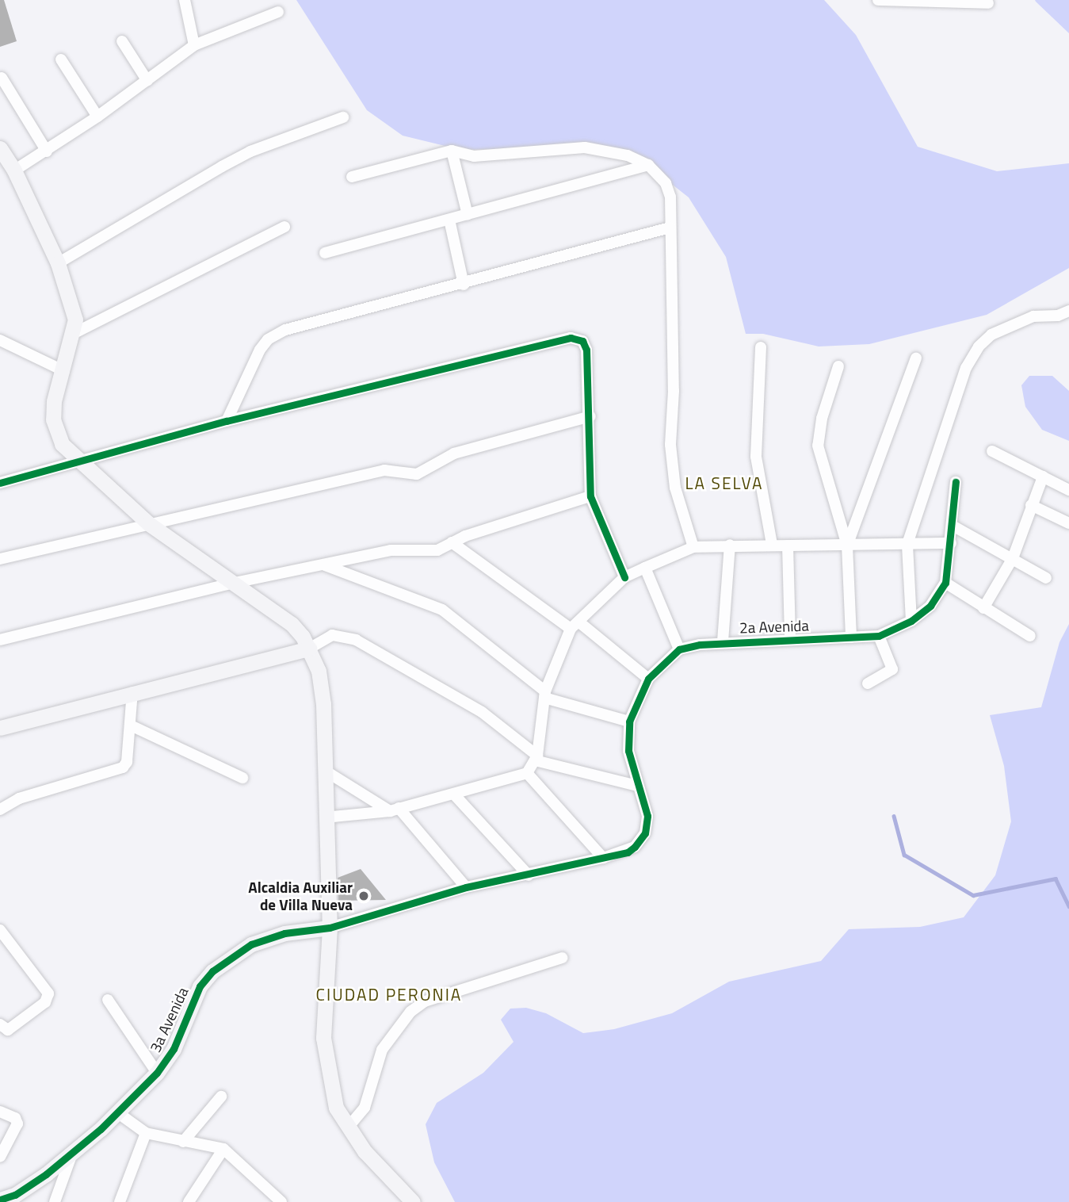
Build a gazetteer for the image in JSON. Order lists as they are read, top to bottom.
{
  "streets": {
    "main road": ["3a Avenida"],
    "street": ["2a Avenida"]
  },
  "districts": ["LA SELVA", "CIUDAD PERONIA"],
  "places": ["Alcaldia Auxiliar de Villa Nueva"]
}
